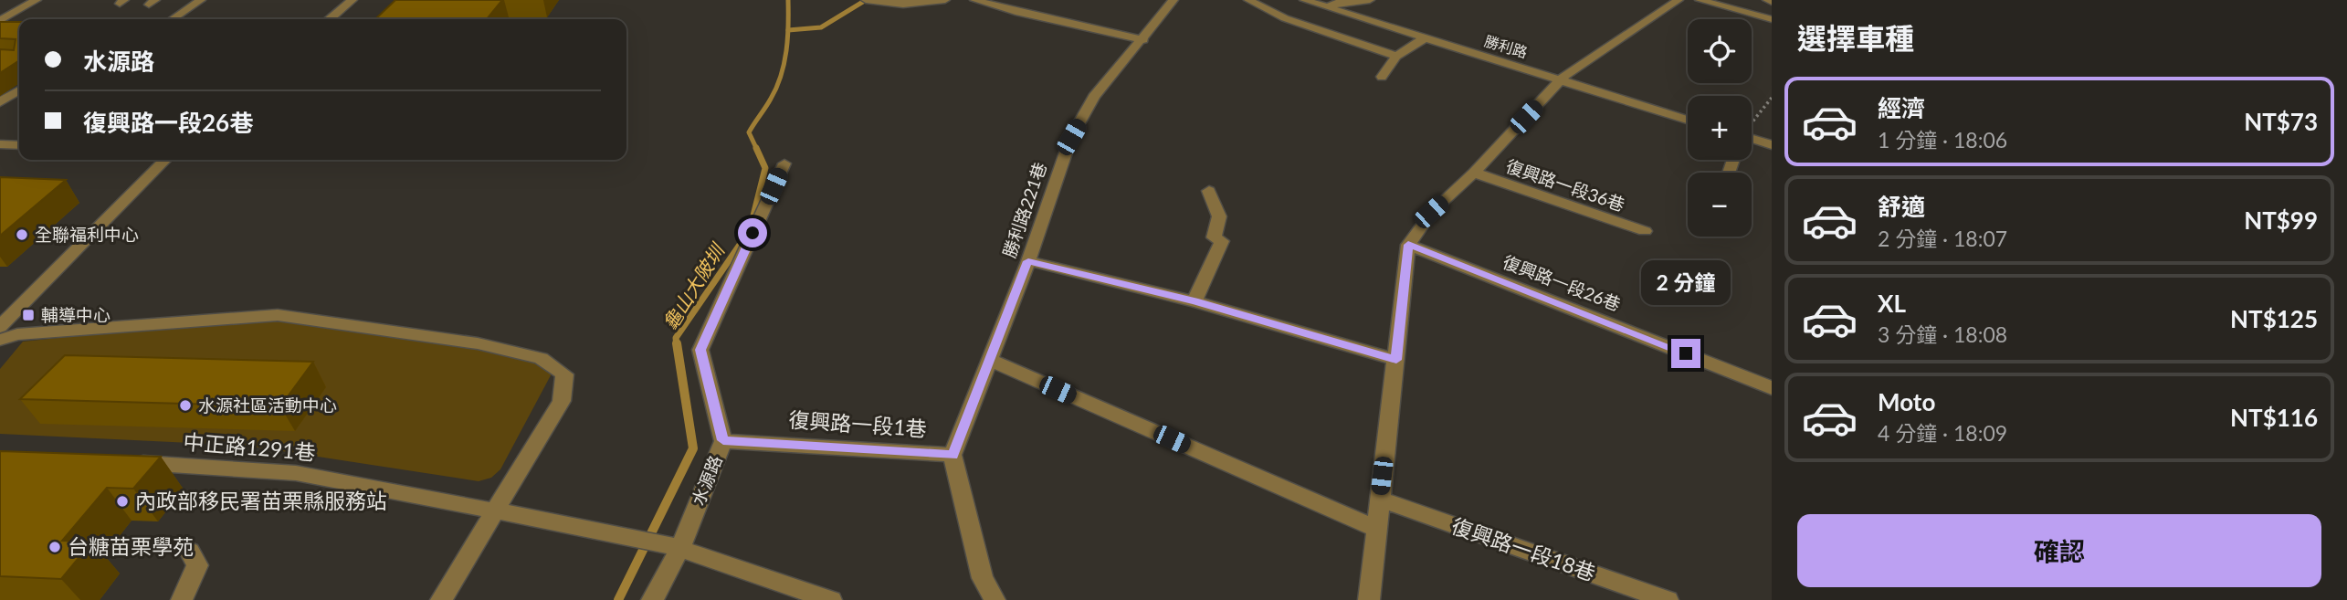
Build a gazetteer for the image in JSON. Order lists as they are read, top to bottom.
{
  "streets": {
    "street": [
      "勝利路",
      "復興路一段36巷",
      "勝利路221巷",
      "復興路一段26巷",
      "復興路一段1巷",
      "中正路1291巷",
      "水源路",
      "復興路一段18巷"
    ]
  },
  "crossings": [
    ["勝利路221巷", "復興路一段1巷"],
    ["復興路一段1巷", "水源路"]
  ],
  "water": ["龜山大陂圳"],
  "places": {
    "other": [
      "全聯福利中心",
      "水源社區活動中心",
      "內政部移民署苗栗縣服務站",
      "台糖苗栗學苑"
    ],
    "transit": ["輔導中心"]
  },
  "page": {
    "heading": "選擇車種",
    "map_buttons": ["+", "−"],
    "banner": ["水源路", "復興路一段26巷"],
    "list": [
      {
        "name": "經濟",
        "note": "1 分鐘 · 18:06",
        "value": "NT$73"
      },
      {
        "name": "舒適",
        "note": "2 分鐘 · 18:07",
        "value": "NT$99"
      },
      {
        "name": "XL",
        "note": "3 分鐘 · 18:08",
        "value": "NT$125"
      },
      {
        "name": "Moto",
        "note": "4 分鐘 · 18:09",
        "value": "NT$116"
      }
    ],
    "bubble": "2 分鐘",
    "buttons": "確認"
  }
}
